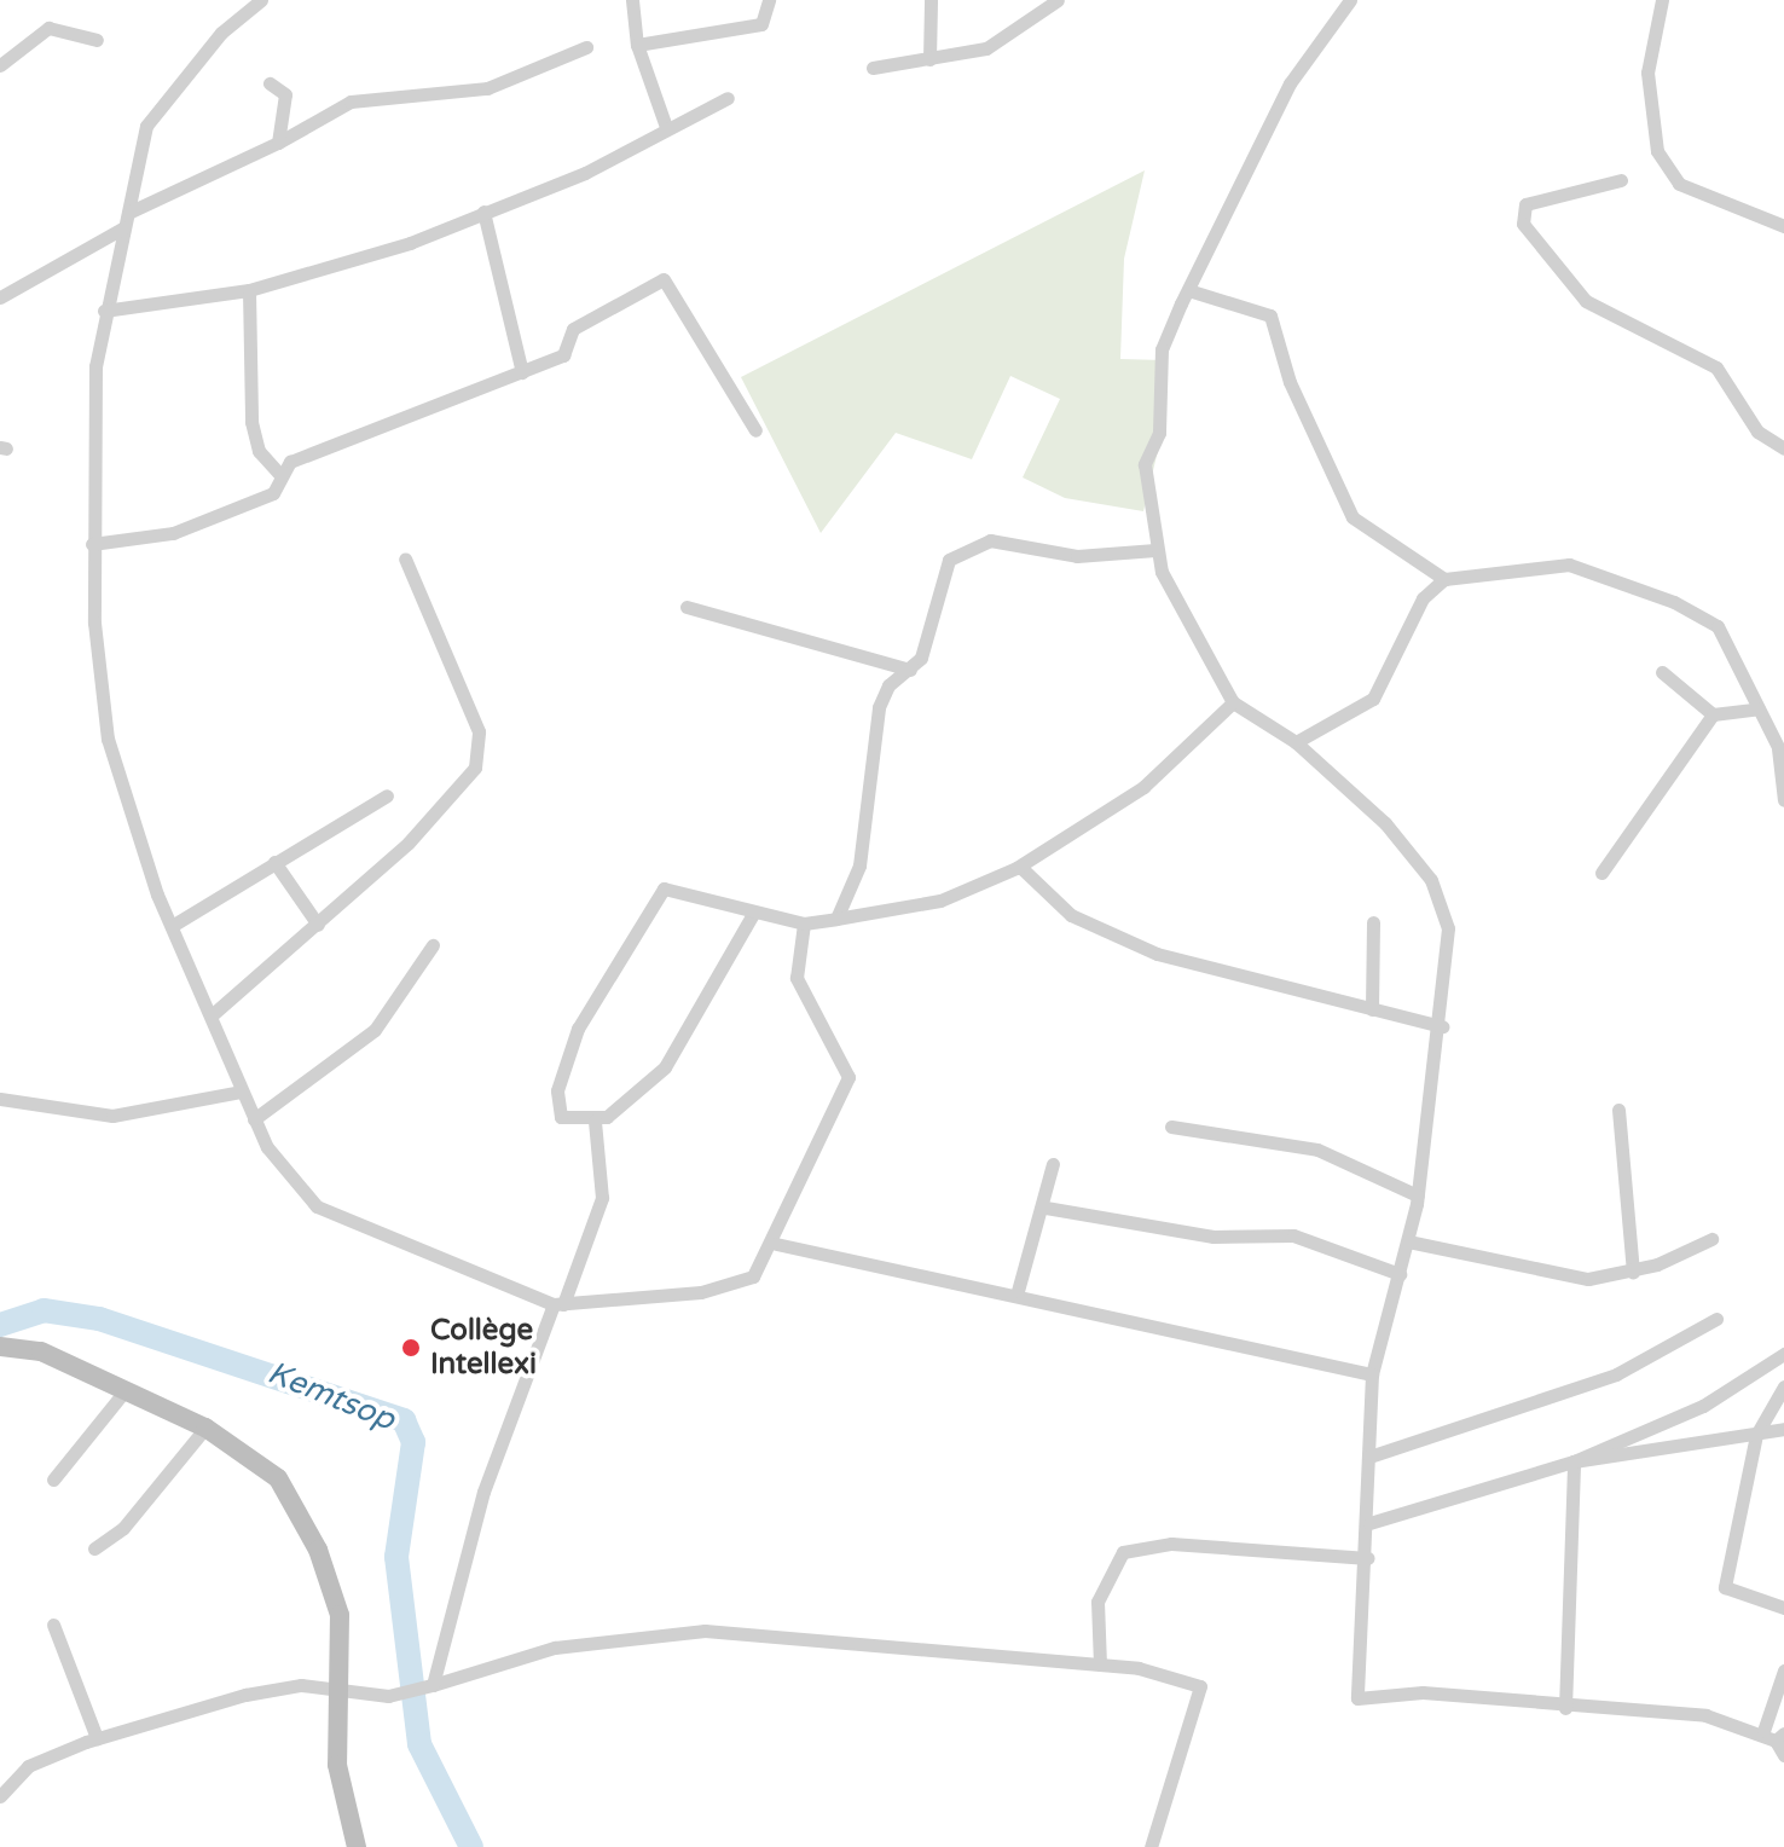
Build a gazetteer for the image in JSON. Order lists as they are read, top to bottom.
{
  "water": ["Kemtsop"],
  "places": ["Collège Intellexi"]
}
